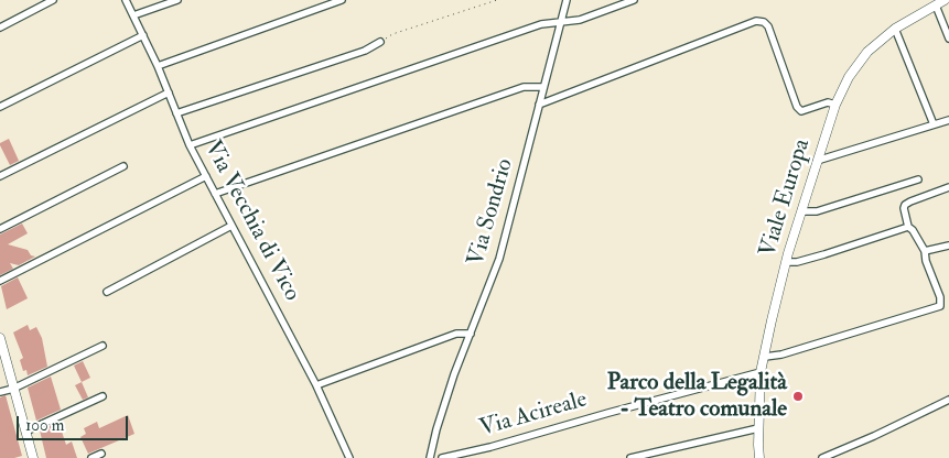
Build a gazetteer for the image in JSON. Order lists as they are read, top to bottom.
{
  "streets": {
    "street": [
      "Viale Europa",
      "Via Sondrio",
      "Via Vecchia di Vico",
      "Via Acireale"
    ]
  },
  "crossings": [
    ["Viale Europa", "Via Acireale"]
  ],
  "places": ["Parco della Legalità - Teatro comunale"],
  "scale_bar": "100 m"
}
